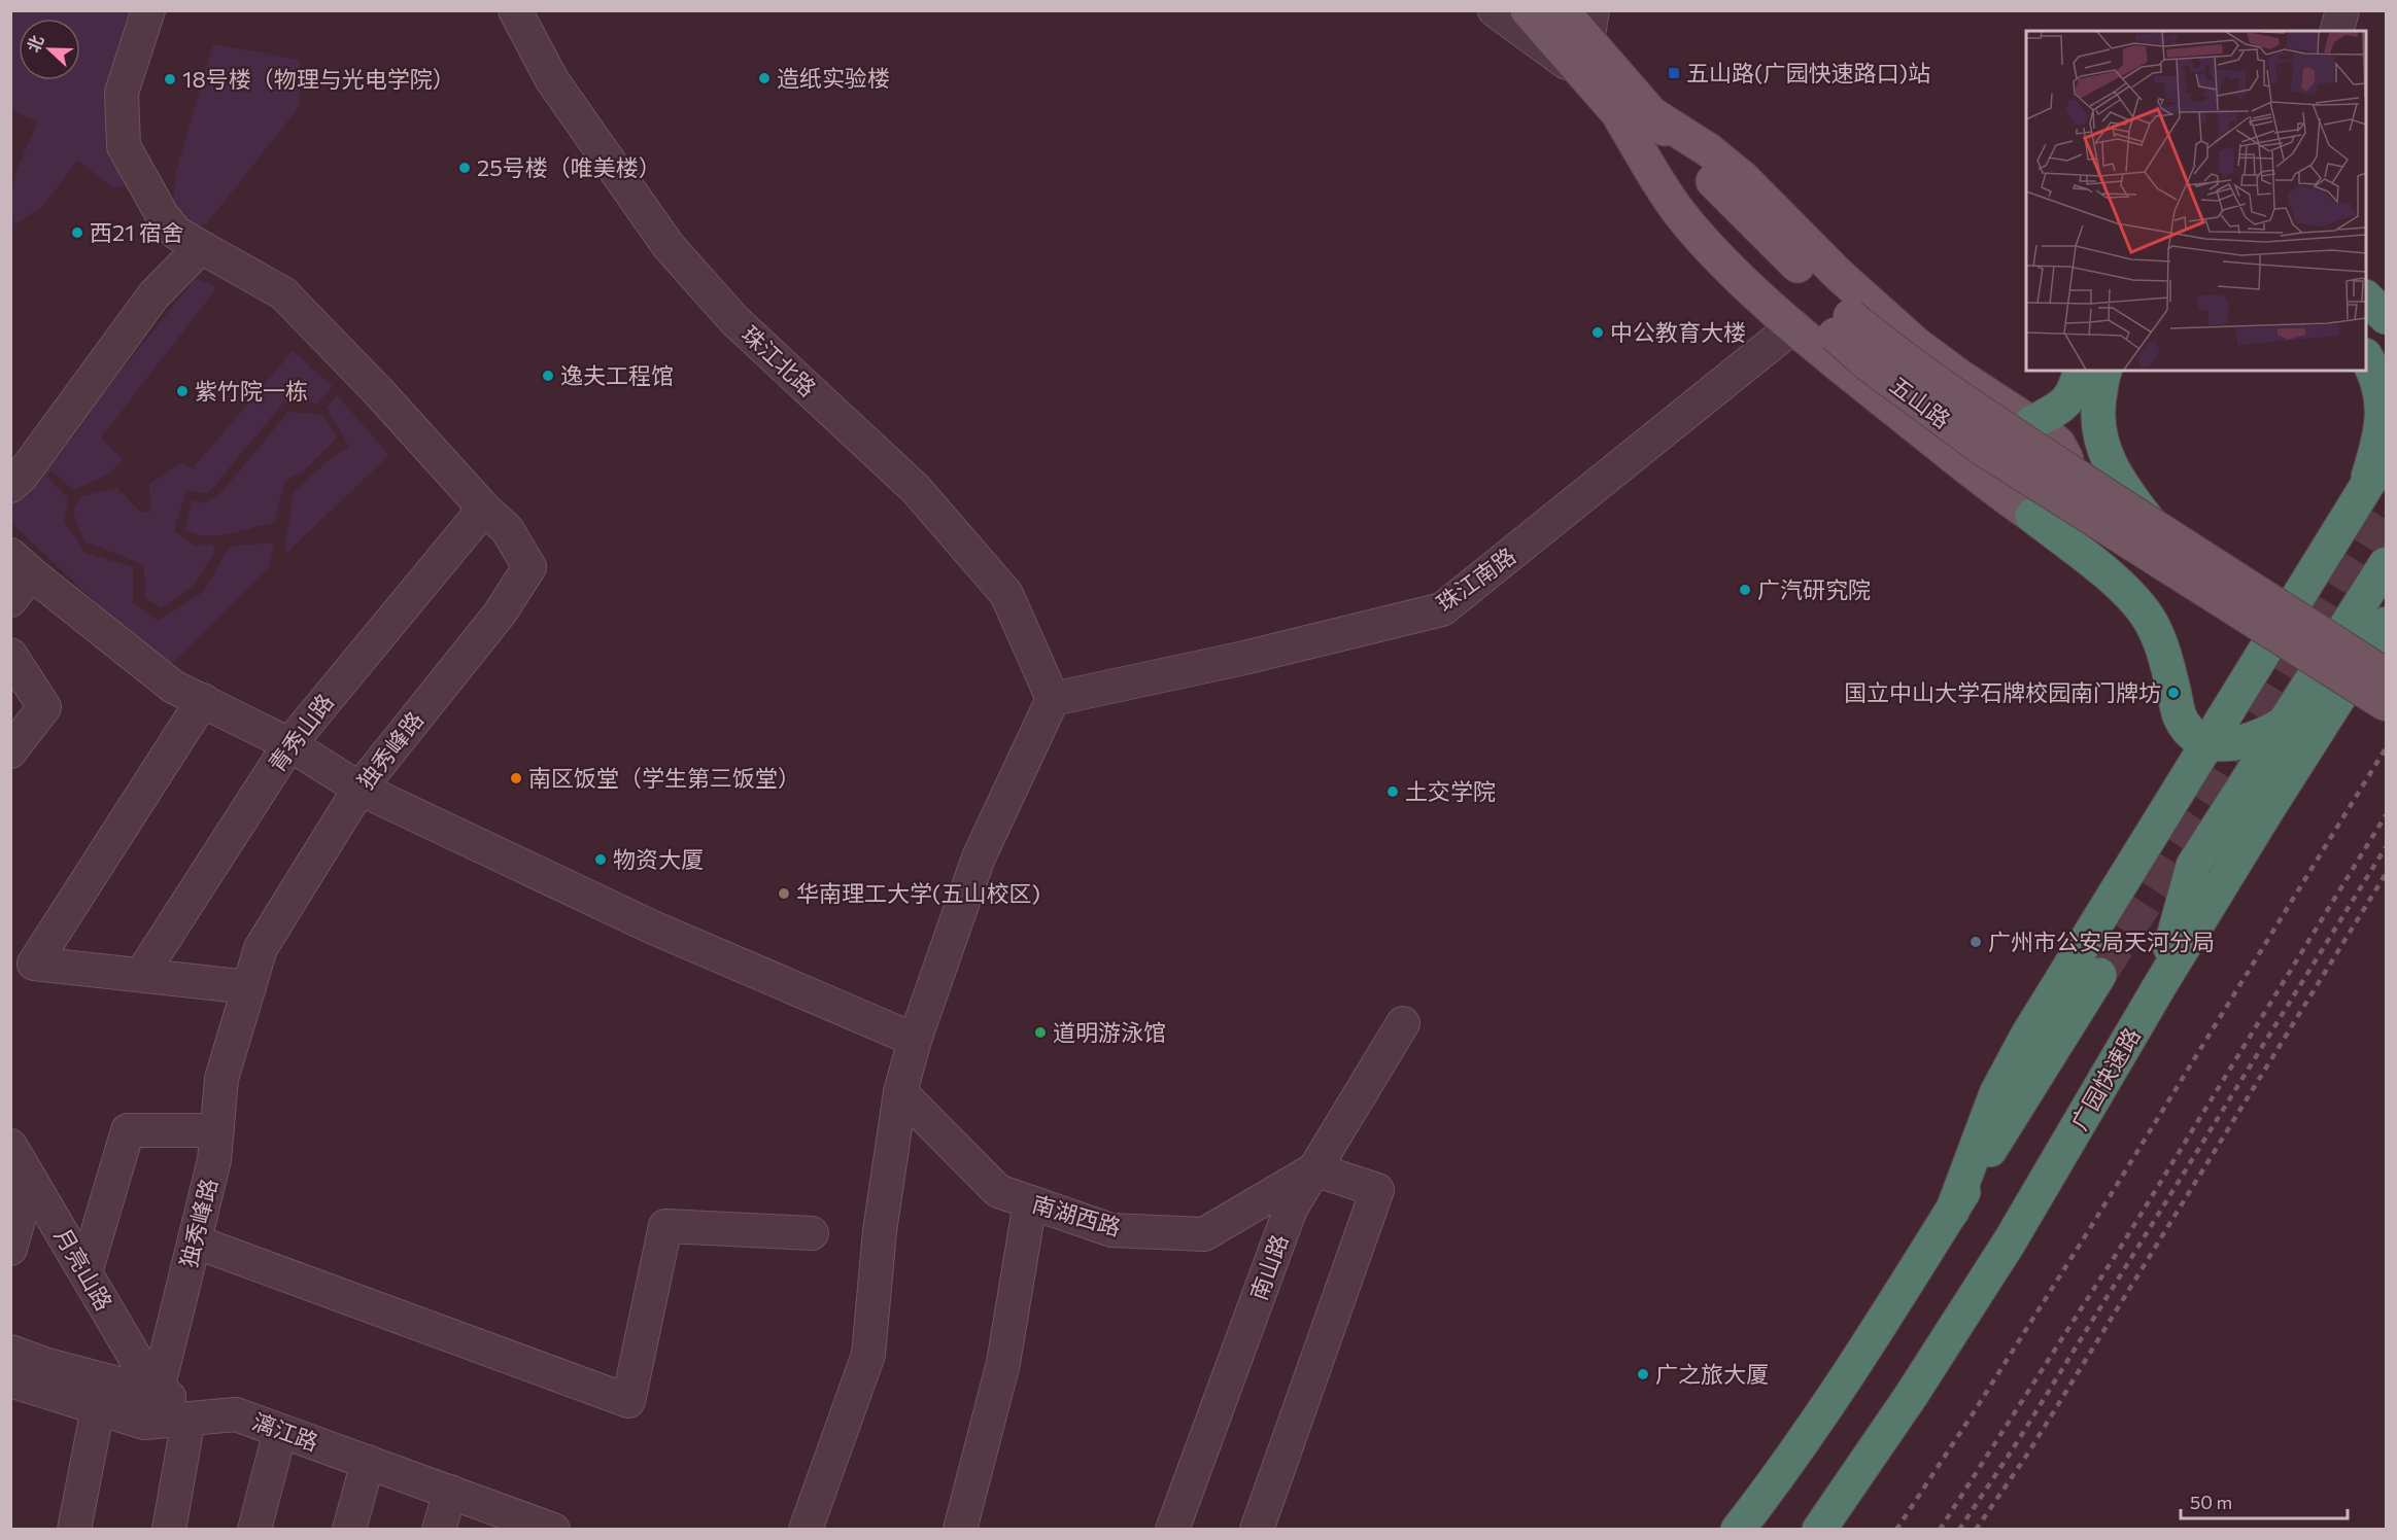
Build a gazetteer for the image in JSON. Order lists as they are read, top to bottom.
{
  "streets": {
    "highway": ["广园快速路"],
    "main road": ["五山路"],
    "street": [
      "珠江北路",
      "珠江南路",
      "青秀山路",
      "独秀峰路",
      "南湖西路",
      "南山路",
      "月亮山路",
      "漓江路"
    ]
  },
  "crossings": [
    ["珠江北路", "珠江南路"],
    ["青秀山路", "独秀峰路"],
    ["独秀峰路", "月亮山路"],
    ["南湖西路", "南山路"]
  ],
  "places": {
    "transit": ["五山路(广园快速路口)站"],
    "other": [
      "造纸实验楼",
      "18号楼（物理与光电学院）",
      "25号楼（唯美楼）",
      "西21 宿舍",
      "中公教育大楼",
      "逸夫工程馆",
      "紫竹院一栋",
      "广汽研究院",
      "国立中山大学石牌校园南门牌坊",
      "南区饭堂（学生第三饭堂）",
      "土交学院",
      "物资大厦",
      "华南理工大学(五山校区)",
      "广州市公安局天河分局",
      "道明游泳馆",
      "广之旅大厦"
    ]
  },
  "scale_bar": "50 m",
  "north": "left"
}
